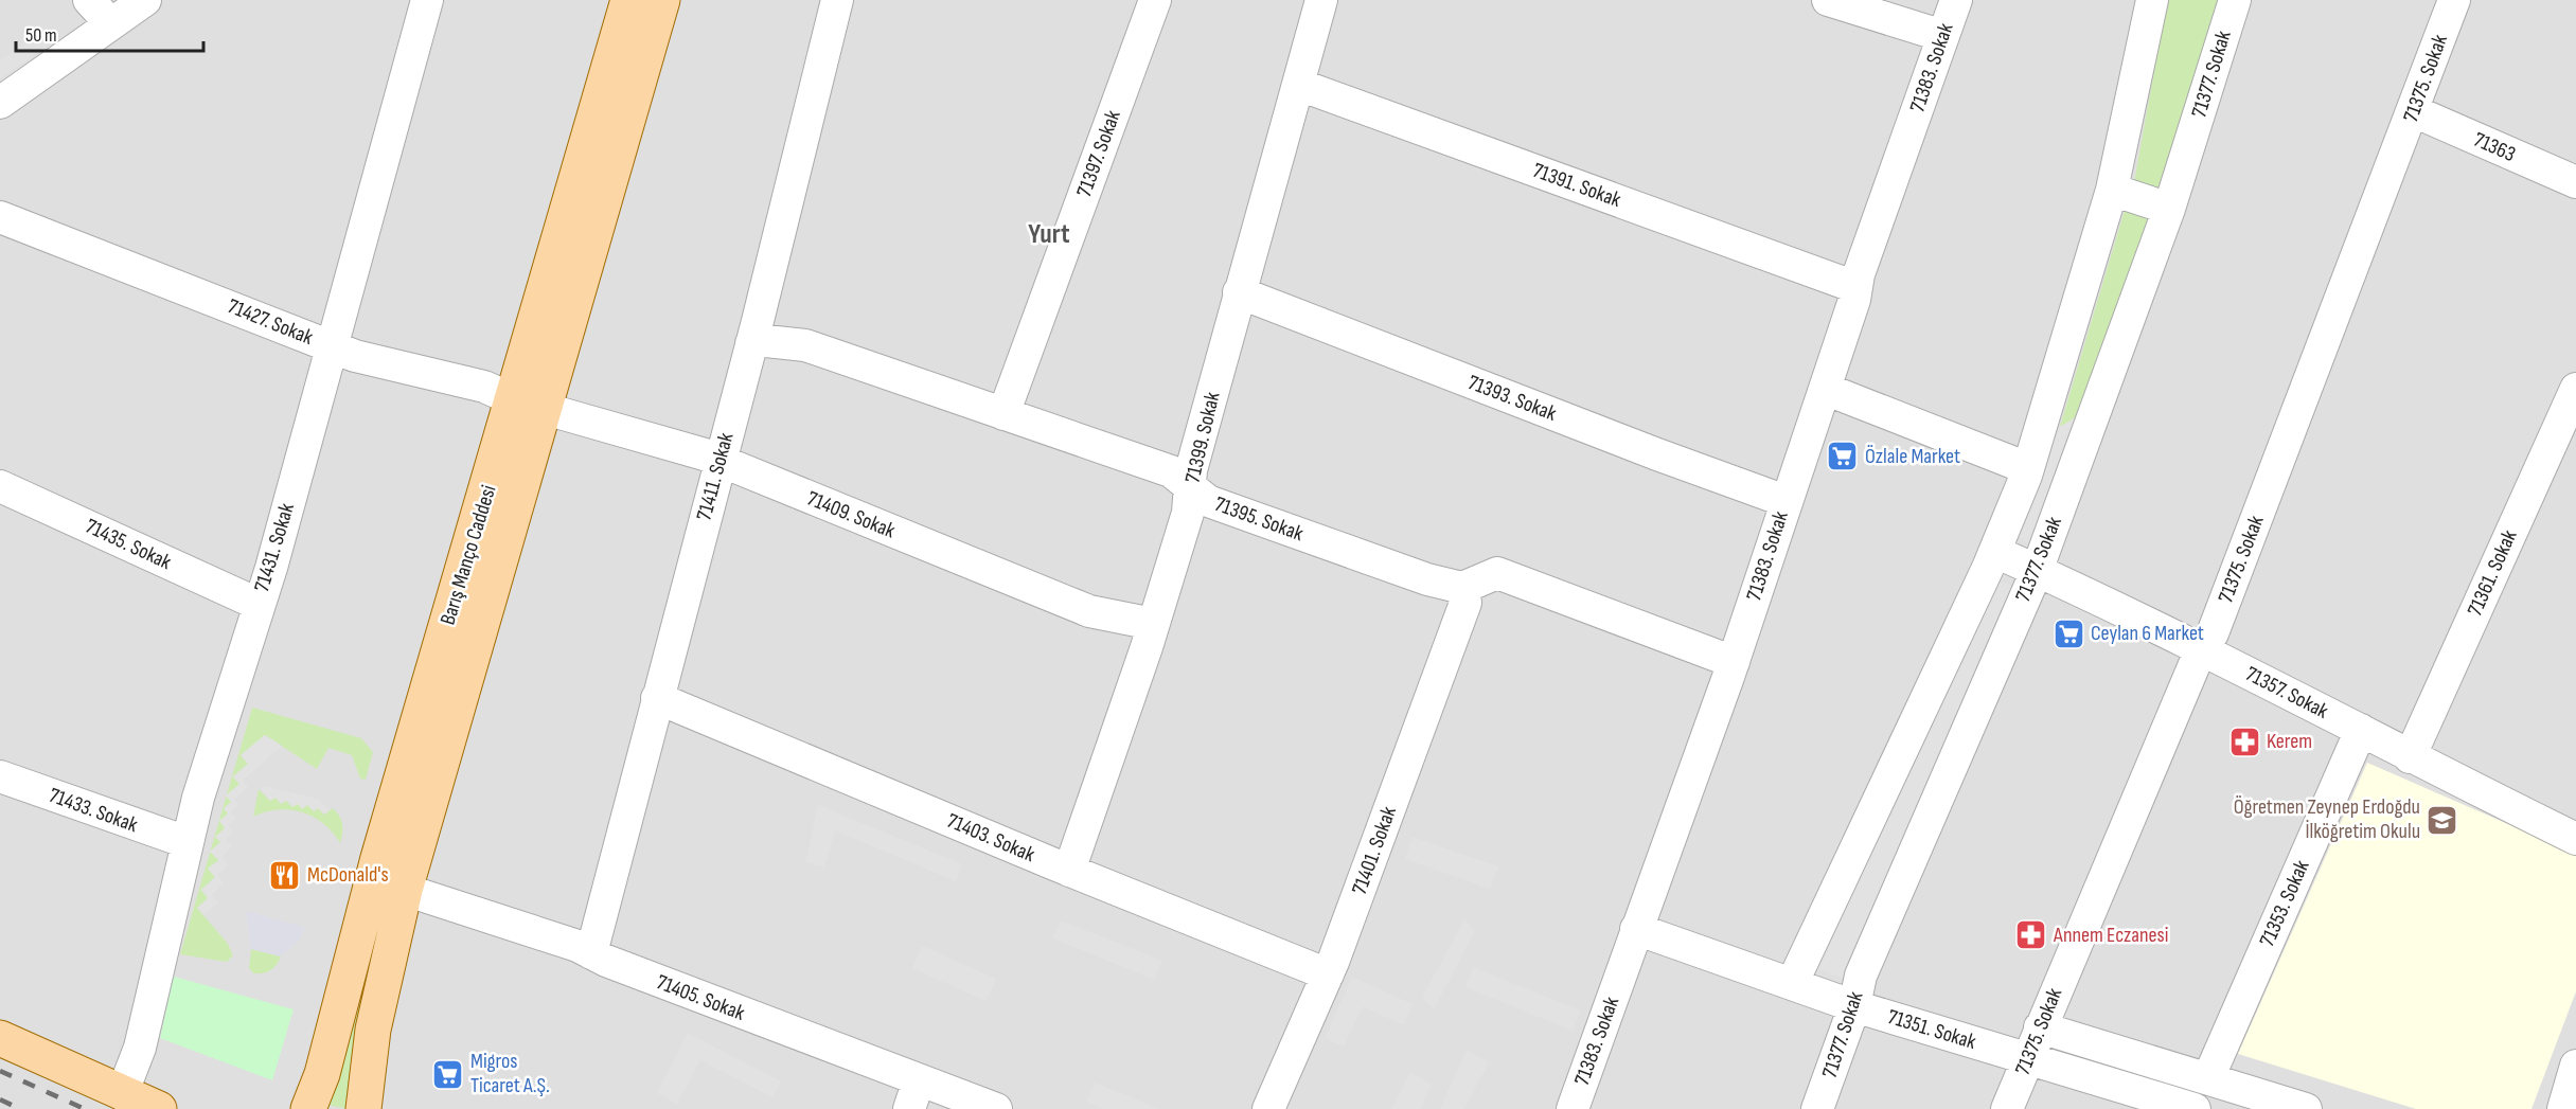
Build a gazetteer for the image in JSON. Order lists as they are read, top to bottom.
{
  "streets": {
    "main road": ["Barış Manço Caddesi"],
    "street": [
      "71383. Sokak",
      "71377. Sokak",
      "71375. Sokak",
      "71363",
      "71397. Sokak",
      "71391. Sokak",
      "71427. Sokak",
      "71393. Sokak",
      "71399. Sokak",
      "71411. Sokak",
      "71409. Sokak",
      "71395. Sokak",
      "71435. Sokak",
      "71431. Sokak",
      "71361. Sokak",
      "71357. Sokak",
      "71433. Sokak",
      "71403. Sokak",
      "71401. Sokak",
      "71353. Sokak",
      "71405. Sokak",
      "71351. Sokak"
    ]
  },
  "crossings": [
    ["71383. Sokak", "71391. Sokak"],
    ["71383. Sokak", "71393. Sokak"],
    ["71383. Sokak", "71351. Sokak"],
    ["71377. Sokak", "71357. Sokak"],
    ["71377. Sokak", "71351. Sokak"],
    ["71375. Sokak", "71363"],
    ["71375. Sokak", "71357. Sokak"],
    ["71375. Sokak", "71351. Sokak"],
    ["71397. Sokak", "71395. Sokak"],
    ["71391. Sokak", "71399. Sokak"],
    ["71427. Sokak", "71409. Sokak"],
    ["71427. Sokak", "71431. Sokak"],
    ["71427. Sokak", "Barış Manço Caddesi"],
    ["71393. Sokak", "71399. Sokak"],
    ["71399. Sokak", "71409. Sokak"],
    ["71399. Sokak", "71395. Sokak"],
    ["71399. Sokak", "71403. Sokak"],
    ["71411. Sokak", "71409. Sokak"],
    ["71411. Sokak", "71395. Sokak"],
    ["71411. Sokak", "71403. Sokak"],
    ["71411. Sokak", "71405. Sokak"],
    ["71409. Sokak", "Barış Manço Caddesi"],
    ["71395. Sokak", "71401. Sokak"],
    ["71435. Sokak", "71431. Sokak"],
    ["71431. Sokak", "71433. Sokak"],
    ["Barış Manço Caddesi", "71405. Sokak"],
    ["71361. Sokak", "71357. Sokak"],
    ["71357. Sokak", "71353. Sokak"],
    ["71403. Sokak", "71401. Sokak"]
  ],
  "districts": ["Yurt"],
  "places": {
    "supermarket": ["Özlale Market", "Ceylan 6 Market", "Migros Ticaret A.Ş."],
    "pharmacy": ["Kerem", "Annem Eczanesi"],
    "school or university": ["Öğretmen Zeynep Erdoğdu İlköğretim Okulu"],
    "restaurant": ["McDonald's"]
  },
  "scale_bar": "50 m"
}
